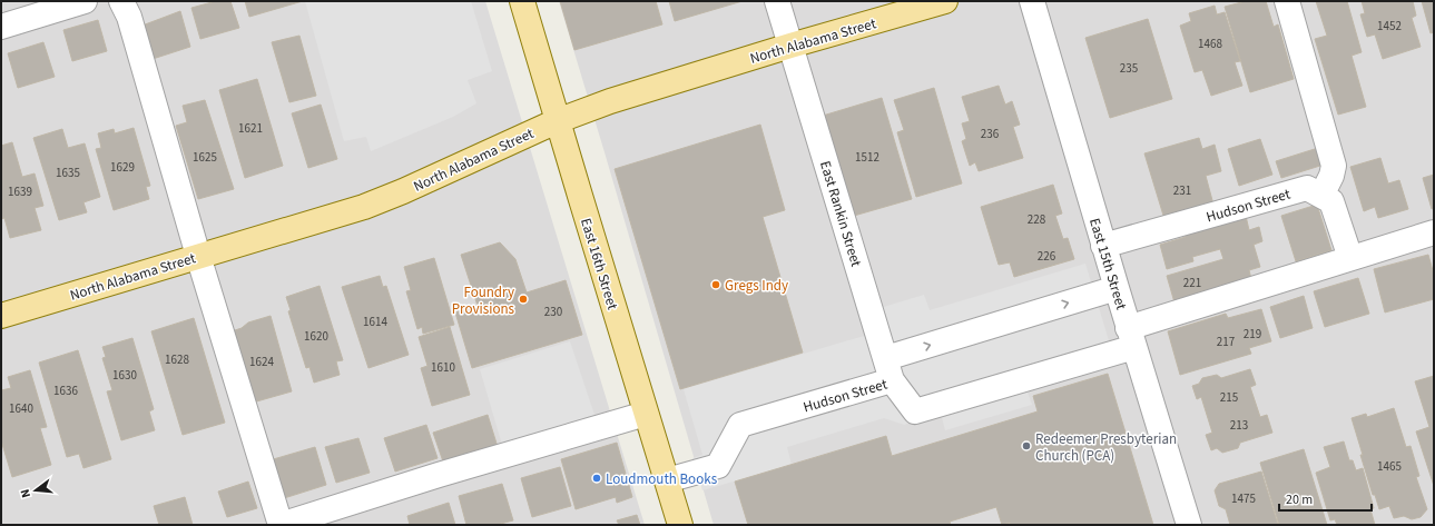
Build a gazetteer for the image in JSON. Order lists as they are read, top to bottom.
{
  "streets": {
    "main road": ["North Alabama Street", "East 16th Street"],
    "street": ["Hudson Street", "East Rankin Street", "East 15th Street"]
  },
  "crossings": [
    ["North Alabama Street", "East Rankin Street"],
    ["North Alabama Street", "East 16th Street"],
    ["Hudson Street", "East Rankin Street"],
    ["Hudson Street", "East 16th Street"],
    ["Hudson Street", "East 15th Street"]
  ],
  "places": [
    "Gregs Indy",
    "Foundry Provisions",
    "Redeemer Presbyterian Church (PCA)",
    "Loudmouth Books"
  ],
  "house_numbers": [
    "1452",
    "1468",
    "235",
    "1621",
    "236",
    "1625",
    "1512",
    "1629",
    "1635",
    "231",
    "1639",
    "228",
    "226",
    "221",
    "230",
    "1614",
    "219",
    "1620",
    "217",
    "1628",
    "1624",
    "1610",
    "1630",
    "1636",
    "215",
    "1640",
    "213",
    "1465",
    "1475"
  ],
  "scale_bar": "20 m",
  "north": "left"
}
